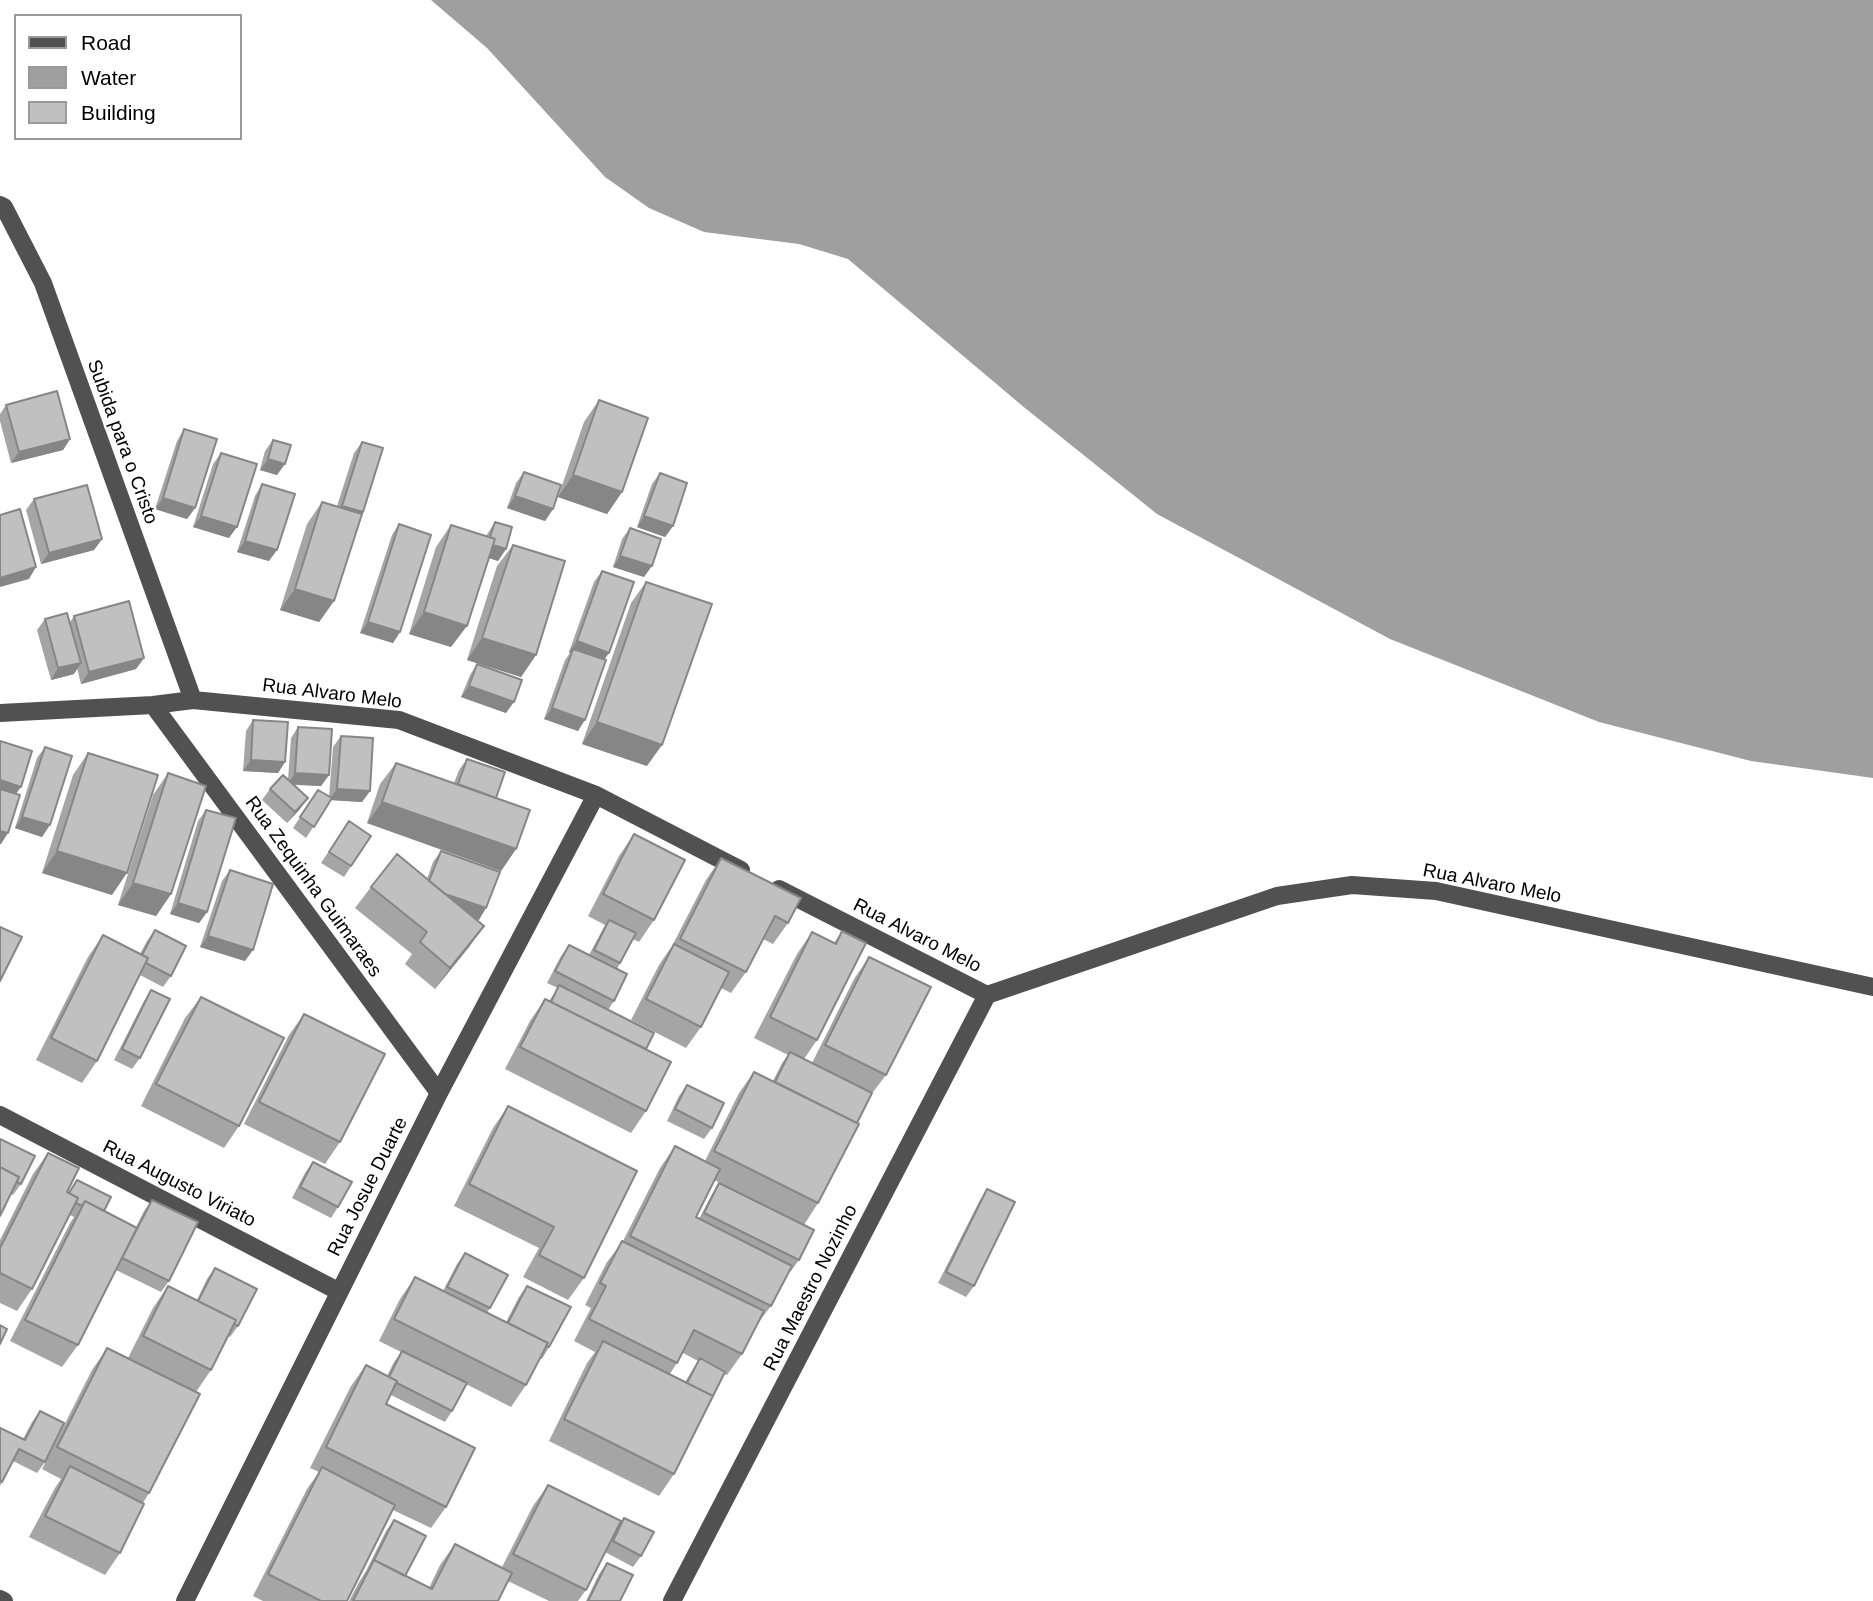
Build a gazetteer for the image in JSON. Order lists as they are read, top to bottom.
{
  "streets": {
    "street": [
      "Subida para o Cristo",
      "Rua Alvaro Melo",
      "Rua Zequinha Guimaraes",
      "Rua Augusto Viriato",
      "Rua Josue Duarte",
      "Rua Maestro Nozinho"
    ]
  },
  "crossings": [
    ["Subida para o Cristo", "Rua Alvaro Melo"],
    ["Rua Alvaro Melo", "Rua Zequinha Guimaraes"],
    ["Rua Alvaro Melo", "Rua Josue Duarte"],
    ["Rua Alvaro Melo", "Rua Maestro Nozinho"],
    ["Rua Zequinha Guimaraes", "Rua Josue Duarte"],
    ["Rua Augusto Viriato", "Rua Josue Duarte"]
  ],
  "legend": ["Road", "Water", "Building"]
}
